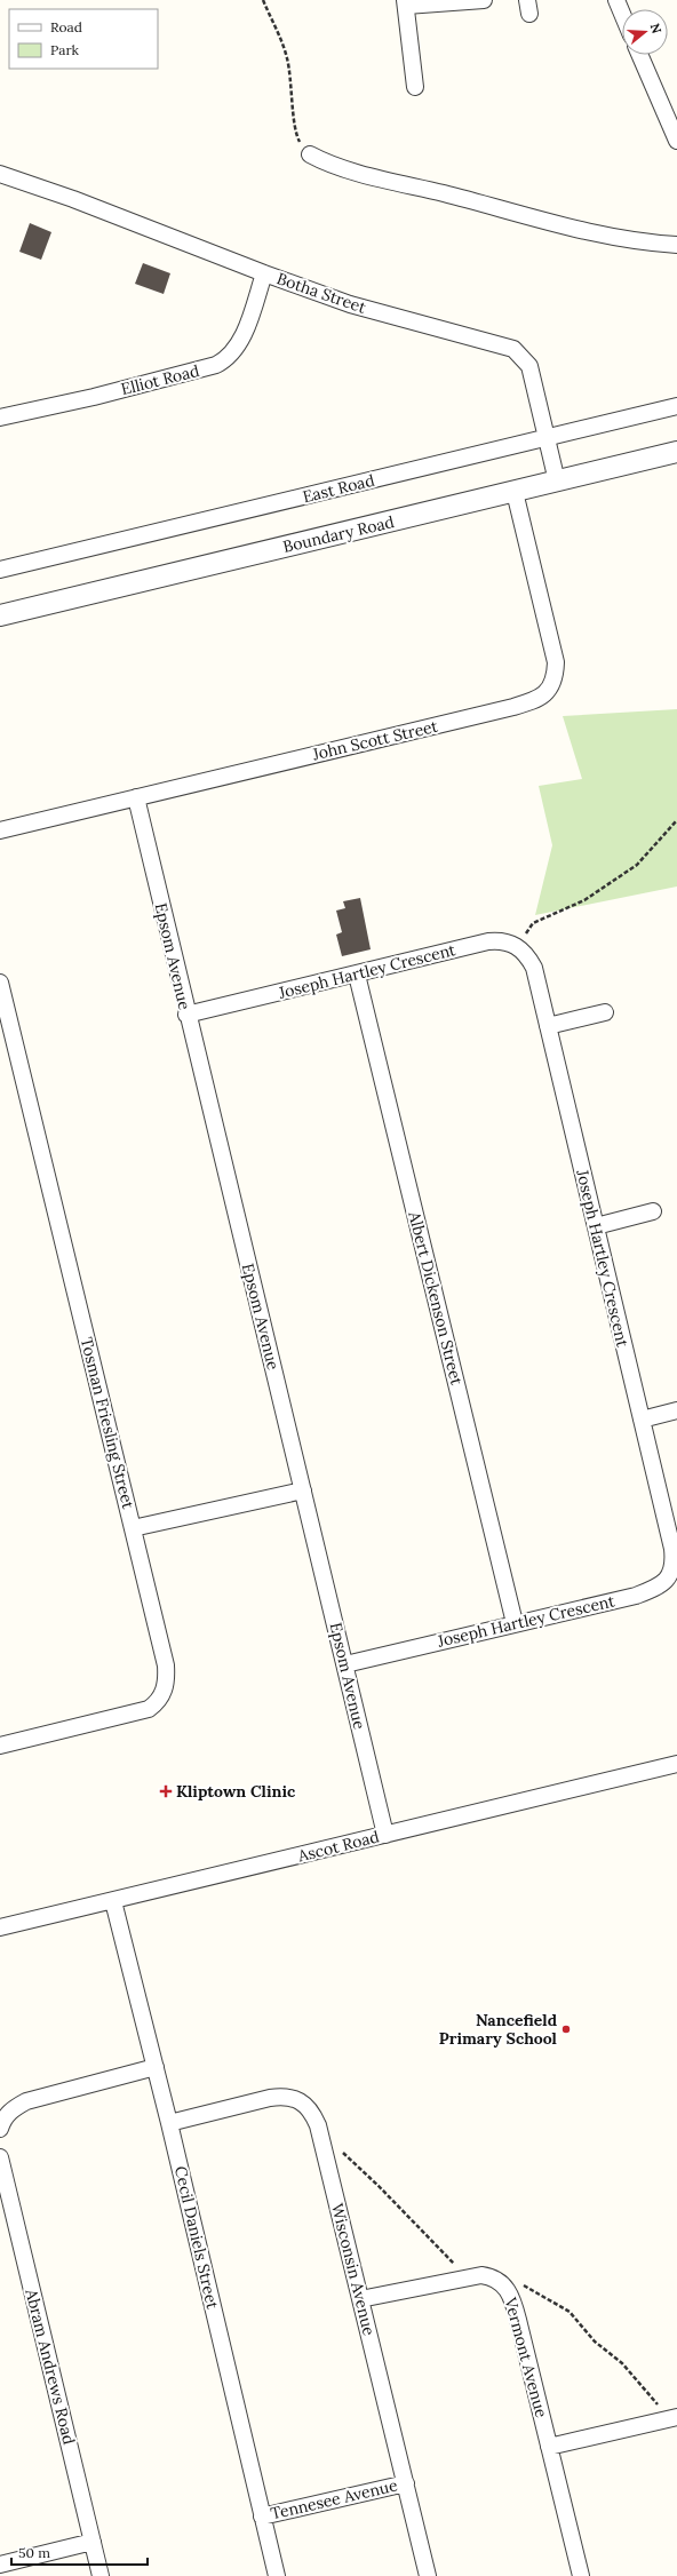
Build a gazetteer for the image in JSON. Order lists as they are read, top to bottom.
{
  "streets": {
    "street": [
      "Botha Street",
      "Elliot Road",
      "East Road",
      "Boundary Road",
      "John Scott Street",
      "Epsom Avenue",
      "Joseph Hartley Crescent",
      "Albert Dickenson Street",
      "Tosman Friesling Street",
      "Ascot Road",
      "Cecil Daniels Street",
      "Wisconsin Avenue",
      "Vermont Avenue",
      "Abram Andrews Road",
      "Tennesee Avenue"
    ]
  },
  "crossings": [
    ["Botha Street", "Elliot Road"],
    ["Botha Street", "East Road"],
    ["Botha Street", "Boundary Road"],
    ["Boundary Road", "John Scott Street"],
    ["John Scott Street", "Epsom Avenue"],
    ["Epsom Avenue", "Joseph Hartley Crescent"],
    ["Epsom Avenue", "Ascot Road"],
    ["Joseph Hartley Crescent", "Albert Dickenson Street"],
    ["Ascot Road", "Cecil Daniels Street"],
    ["Cecil Daniels Street", "Wisconsin Avenue"],
    ["Cecil Daniels Street", "Tennesee Avenue"],
    ["Wisconsin Avenue", "Vermont Avenue"],
    ["Wisconsin Avenue", "Tennesee Avenue"]
  ],
  "places": {
    "health": ["Kliptown Clinic"],
    "other": ["Nancefield Primary School"]
  },
  "legend": ["Road", "Park"],
  "scale_bar": "50 m",
  "north": "right"
}
